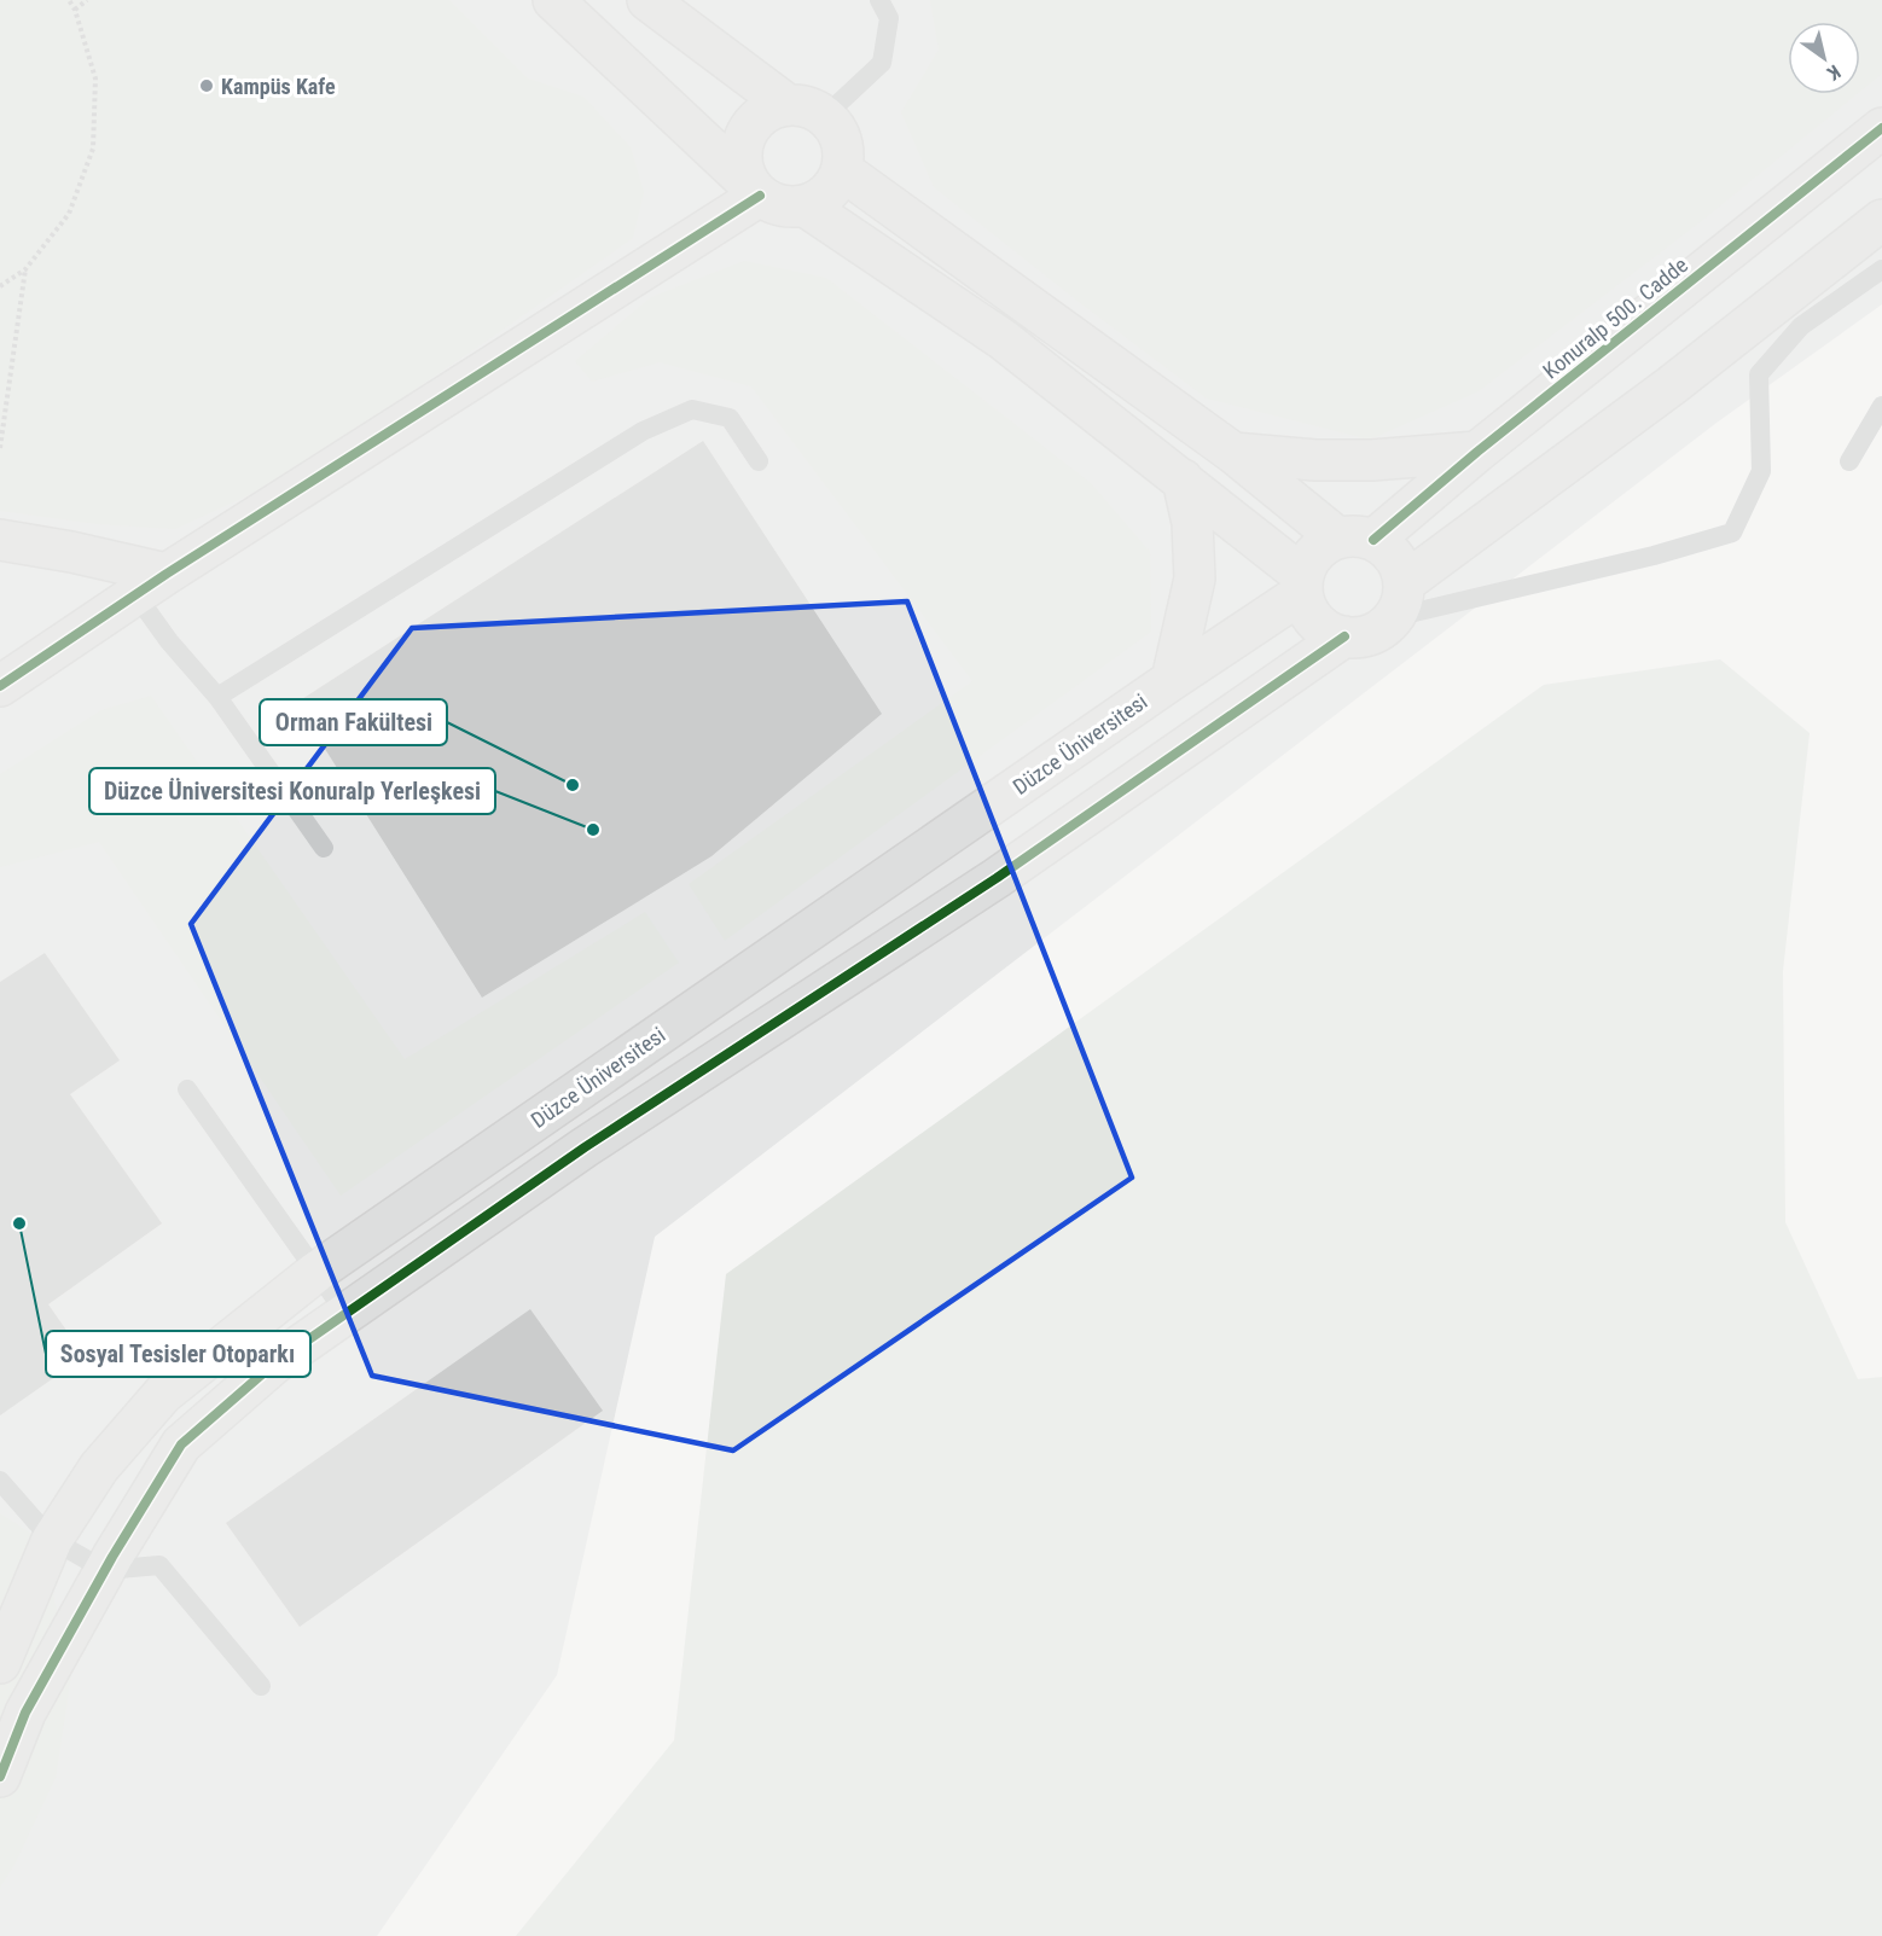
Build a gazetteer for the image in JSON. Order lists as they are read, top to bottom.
{
  "streets": {
    "street": ["Konuralp 500. Cadde", "Düzce Üniversitesi"]
  },
  "crossings": [
    ["Konuralp 500. Cadde", "Düzce Üniversitesi"]
  ],
  "places": [
    "Kampüs Kafe",
    "Orman Fakültesi",
    "Düzce Üniversitesi Konuralp Yerleşkesi",
    "Sosyal Tesisler Otoparkı"
  ],
  "north": "bottom right"
}
